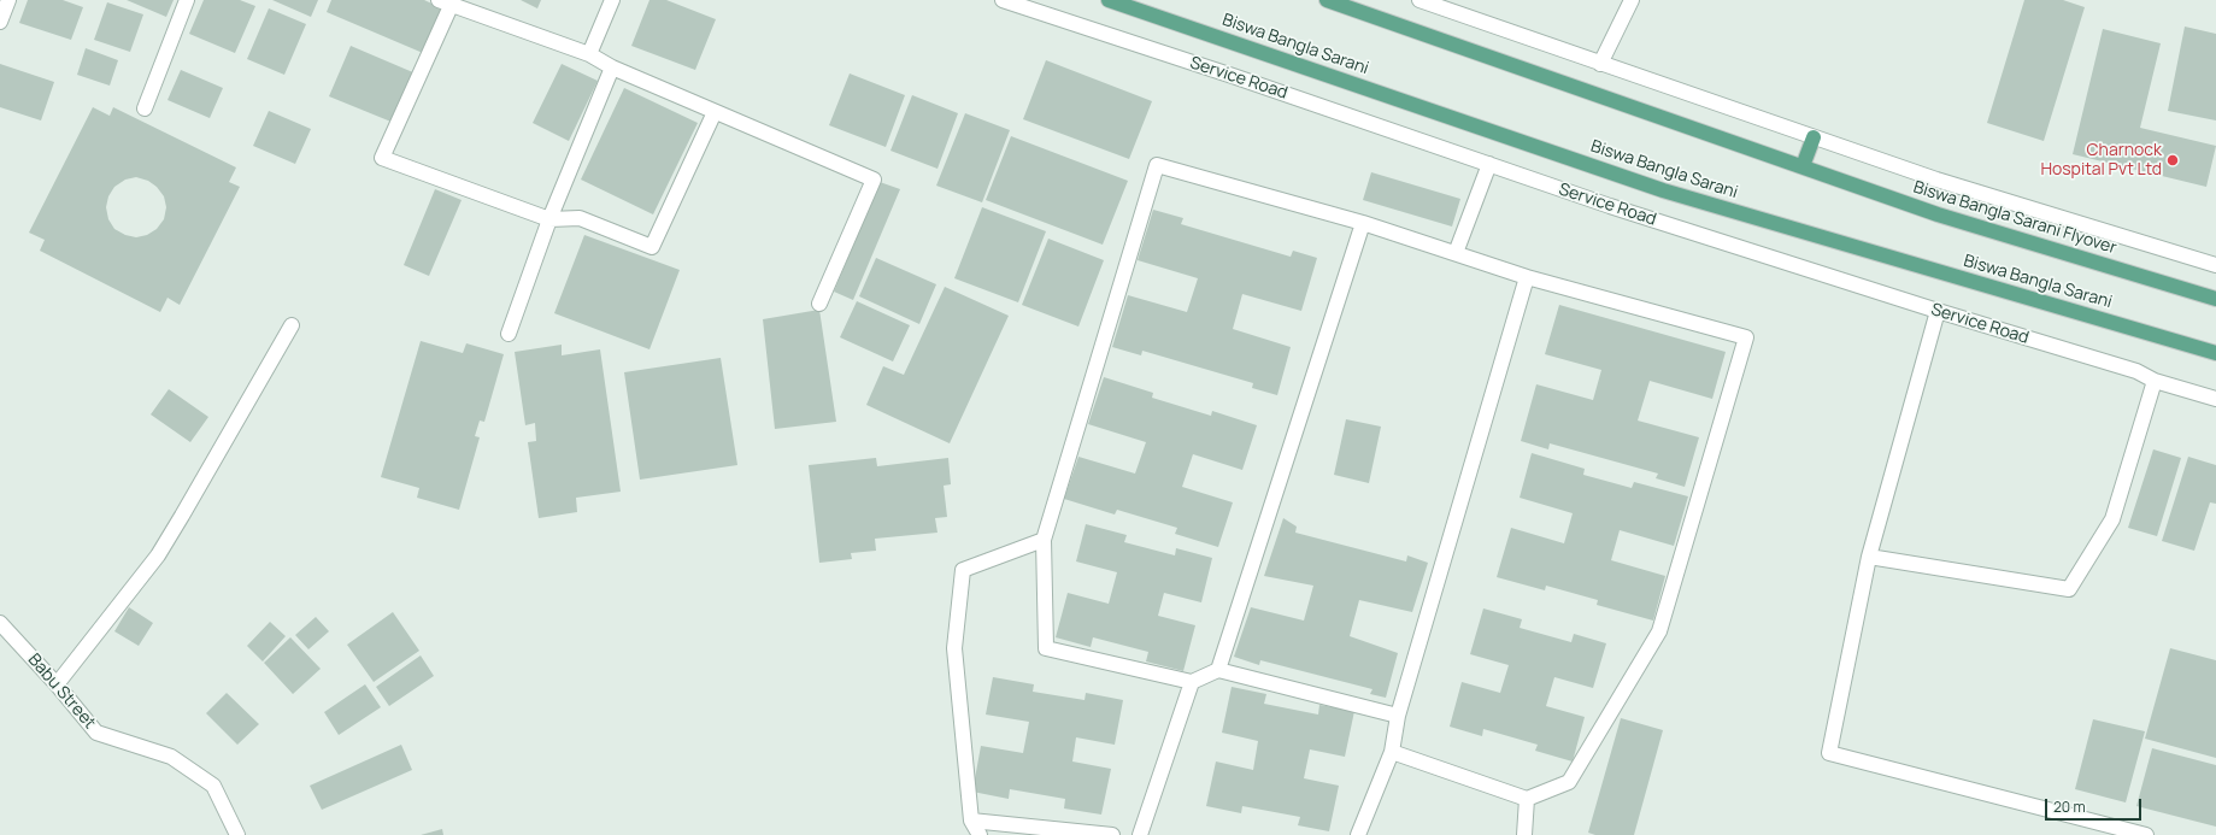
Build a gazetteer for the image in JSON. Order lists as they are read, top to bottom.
{
  "streets": {
    "main road": ["Biswa Bangla Sarani", "Biswa Bangla Sarani Flyover"],
    "street": ["Service Road", "Babu Street"]
  },
  "places": ["Charnock Hospital Pvt Ltd"],
  "scale_bar": "20 m"
}
